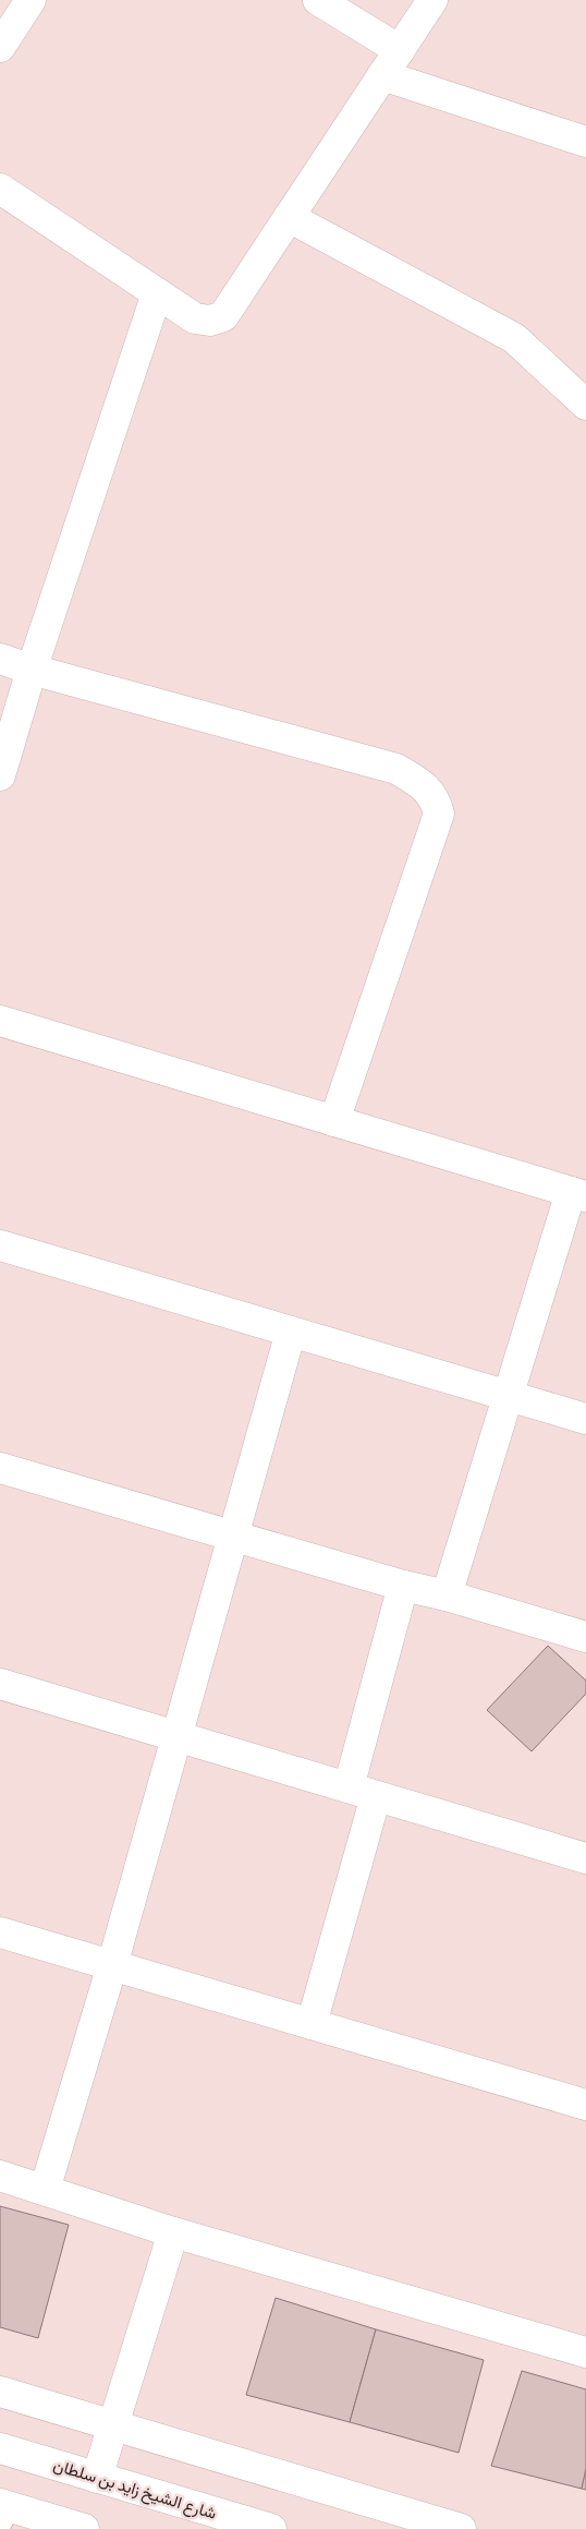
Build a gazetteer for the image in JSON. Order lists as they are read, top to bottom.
{
  "streets": {
    "street": ["شارع الشيخ زايد بن سلطان"]
  }
}
